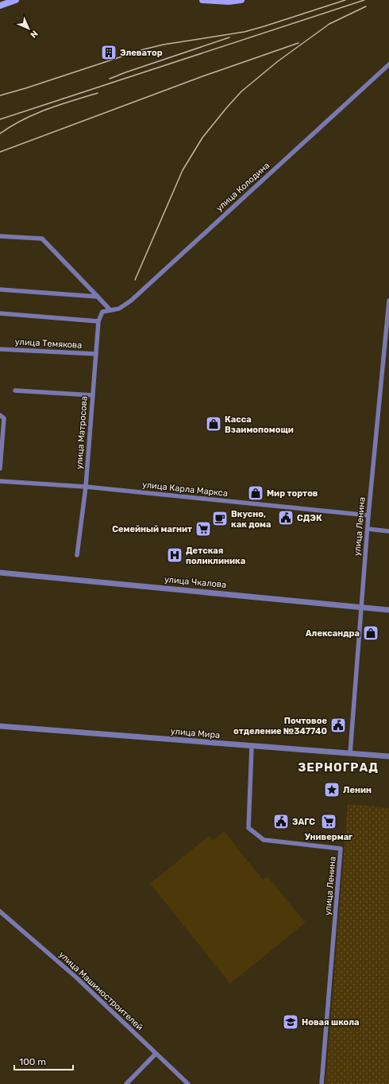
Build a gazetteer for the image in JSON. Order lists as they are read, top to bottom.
{
  "streets": {
    "street": [
      "улица Колодина",
      "улица Темякова",
      "улица Матросова",
      "улица Карла Маркса",
      "улица Ленина",
      "улица Чкалова",
      "улица Мира",
      "улица Машиностроителей"
    ]
  },
  "crossings": [
    ["улица Колодина", "улица Матросова"],
    ["улица Темякова", "улица Матросова"],
    ["улица Матросова", "улица Карла Маркса"],
    ["улица Карла Маркса", "улица Ленина"],
    ["улица Ленина", "улица Чкалова"],
    ["улица Ленина", "улица Мира"]
  ],
  "districts": ["ЗЕРНОГРАД"],
  "places": {
    "building": ["Элеватор"],
    "shop": ["Касса Взаимопомощи", "Мир тортов", "Александра"],
    "public building": ["СДЭК", "Почтовое отделение №347740", "ЗАГС"],
    "cafe": ["Вкусно, как дома"],
    "supermarket": ["Семейный магнит", "Универмаг"],
    "hospital": ["Детская поликлиника"],
    "place": ["Ленин"],
    "school or university": ["Новая школа"]
  },
  "scale_bar": "100 m",
  "north": "bottom right"
}
